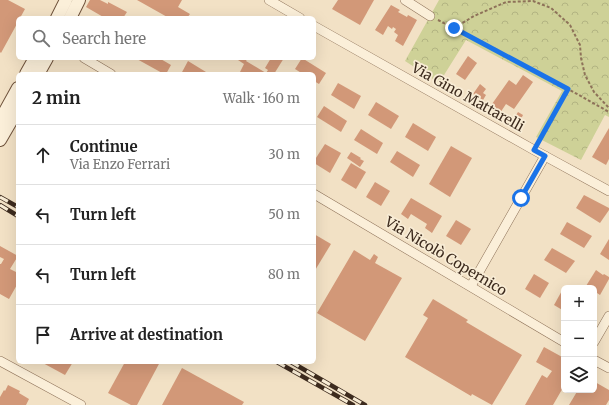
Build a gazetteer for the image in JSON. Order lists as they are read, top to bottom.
{
  "streets": {
    "street": ["Via Gino Mattarelli", "Via Nicolò Copernico"]
  },
  "page": {
    "search": "Search here",
    "heading": ["2 min", "Walk · 160 m"],
    "list": [
      ["Continue", "Via Enzo Ferrari", "30 m"],
      ["Turn left", "50 m"],
      ["Turn left", "80 m"],
      "Arrive at destination"
    ],
    "map_buttons": ["+", "−"]
  }
}
